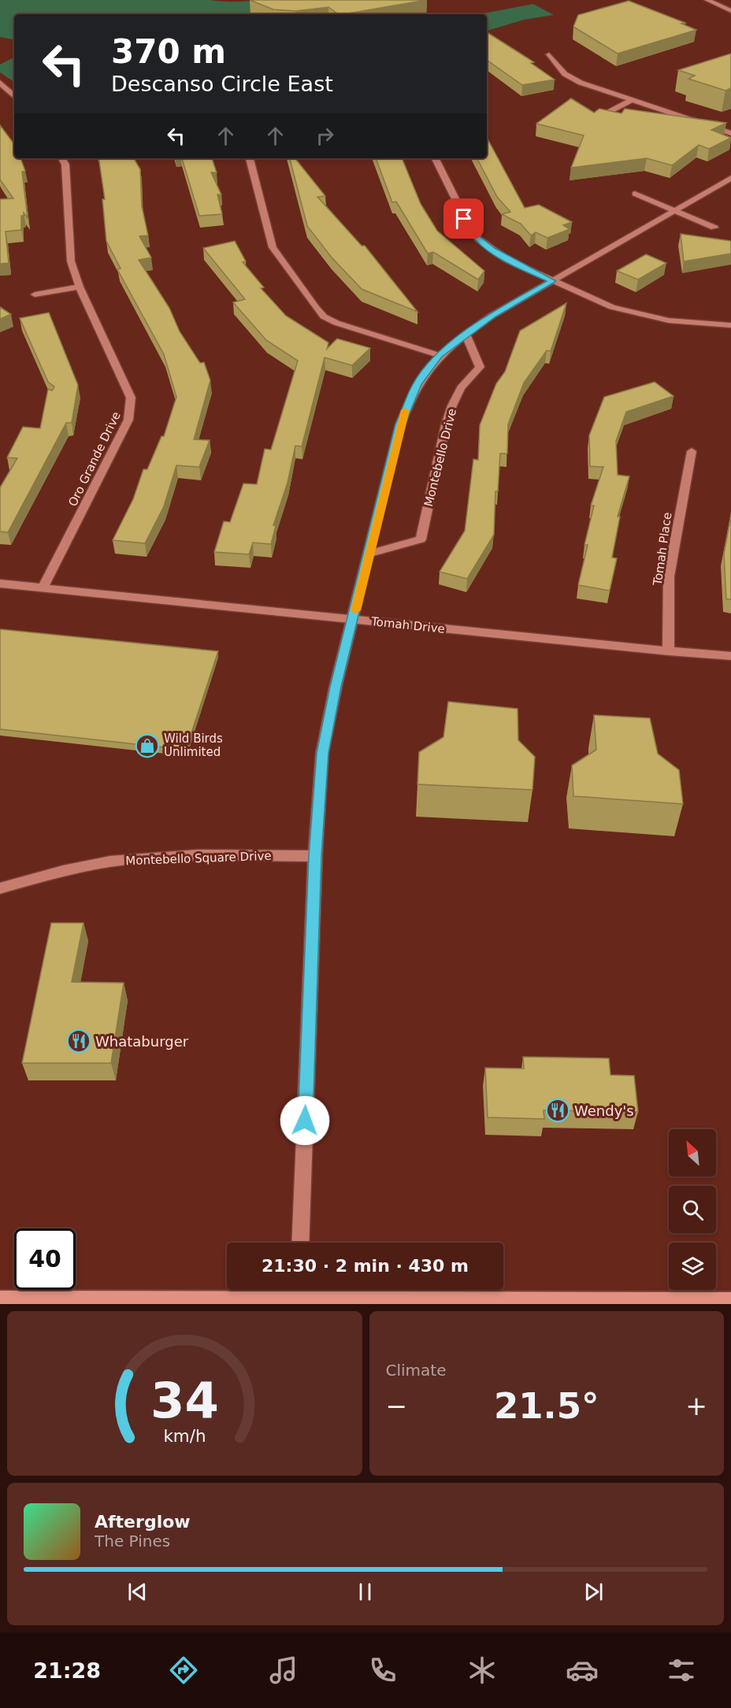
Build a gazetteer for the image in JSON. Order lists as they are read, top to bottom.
{
  "streets": {
    "street": [
      "Montebello Drive",
      "Oro Grande Drive",
      "Tomah Place",
      "Tomah Drive",
      "Montebello Square Drive"
    ]
  },
  "crossings": [
    ["Oro Grande Drive", "Tomah Drive"],
    ["Tomah Place", "Tomah Drive"]
  ],
  "places": {
    "shop": ["Wild Birds Unlimited"],
    "restaurant": ["Whataburger", "Wendy's"]
  },
  "north": "top left",
  "page": {
    "turn": ["370 m", "Descanso Circle East"],
    "limit": "40",
    "trip": "21:30 · 2 min · 430 m",
    "tile": "Climate",
    "heat": ["−", "21.5°", "+"],
    "song": ["Afterglow", "The Pines"],
    "tabs": "21:28",
    "gauge": ["34", "km/h"]
  }
}
